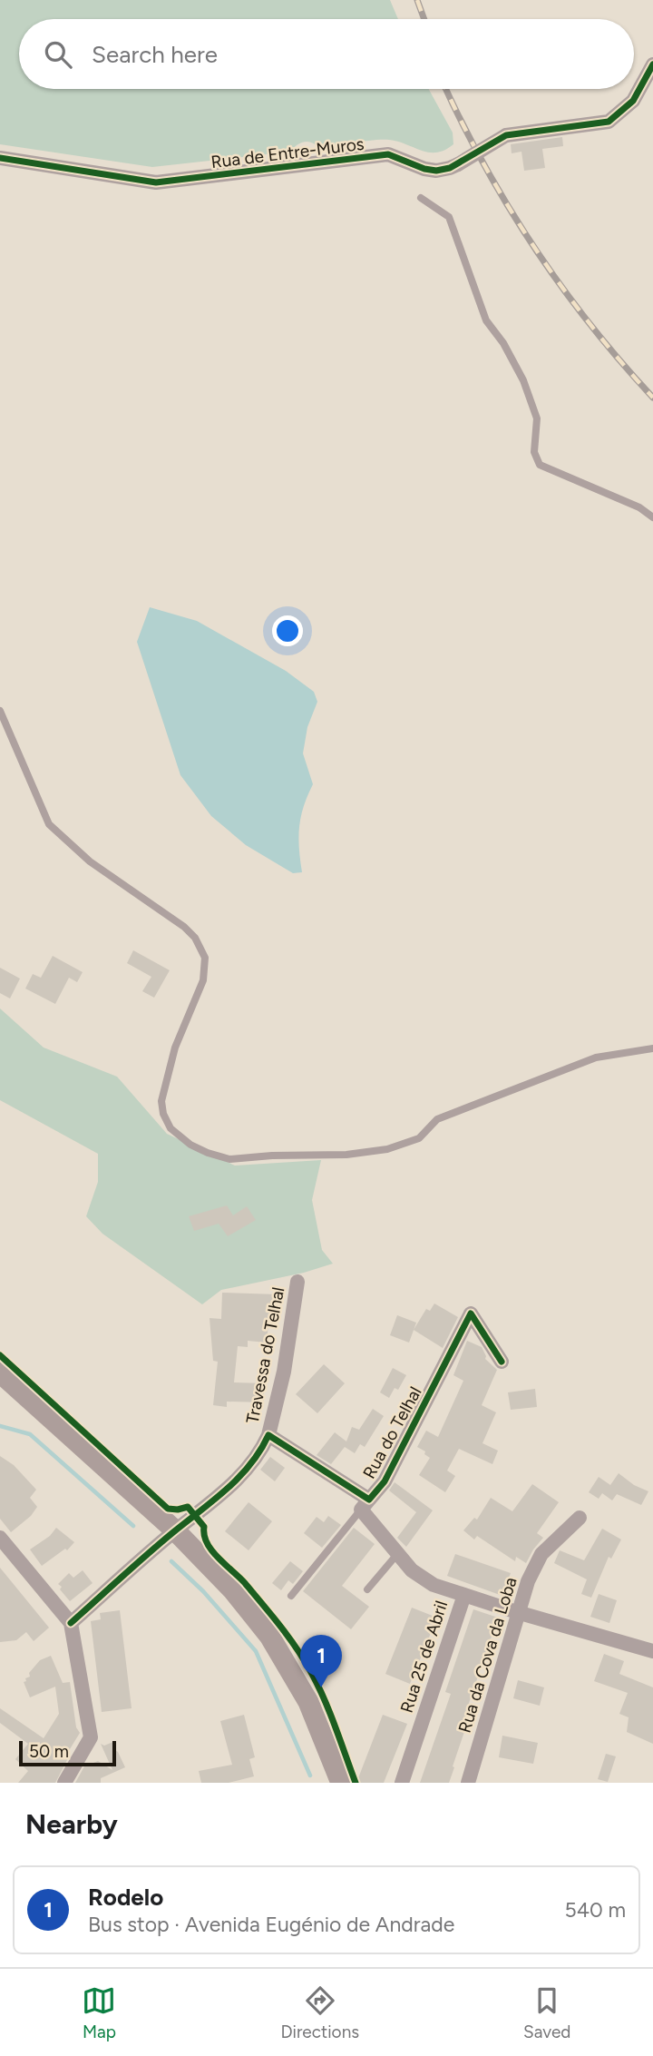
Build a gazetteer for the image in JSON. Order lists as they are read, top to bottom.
{
  "streets": {
    "street": [
      "Rua de Entre-Muros",
      "Travessa do Telhal",
      "Rua do Telhal",
      "Rua da Cova da Loba",
      "Rua 25 de Abril"
    ]
  },
  "crossings": [
    ["Travessa do Telhal", "Rua do Telhal"],
    ["Rua da Cova da Loba", "Rua 25 de Abril"]
  ],
  "scale_bar": "50 m",
  "page": {
    "search": "Search here",
    "pins": "1",
    "scale": "50 m",
    "heading": "Nearby",
    "list": [
      {
        "mark": "1",
        "name": "Rodelo",
        "note": "Bus stop · Avenida Eugénio de Andrade",
        "value": "540 m"
      }
    ],
    "nav": ["Map", "Directions", "Saved"]
  }
}
